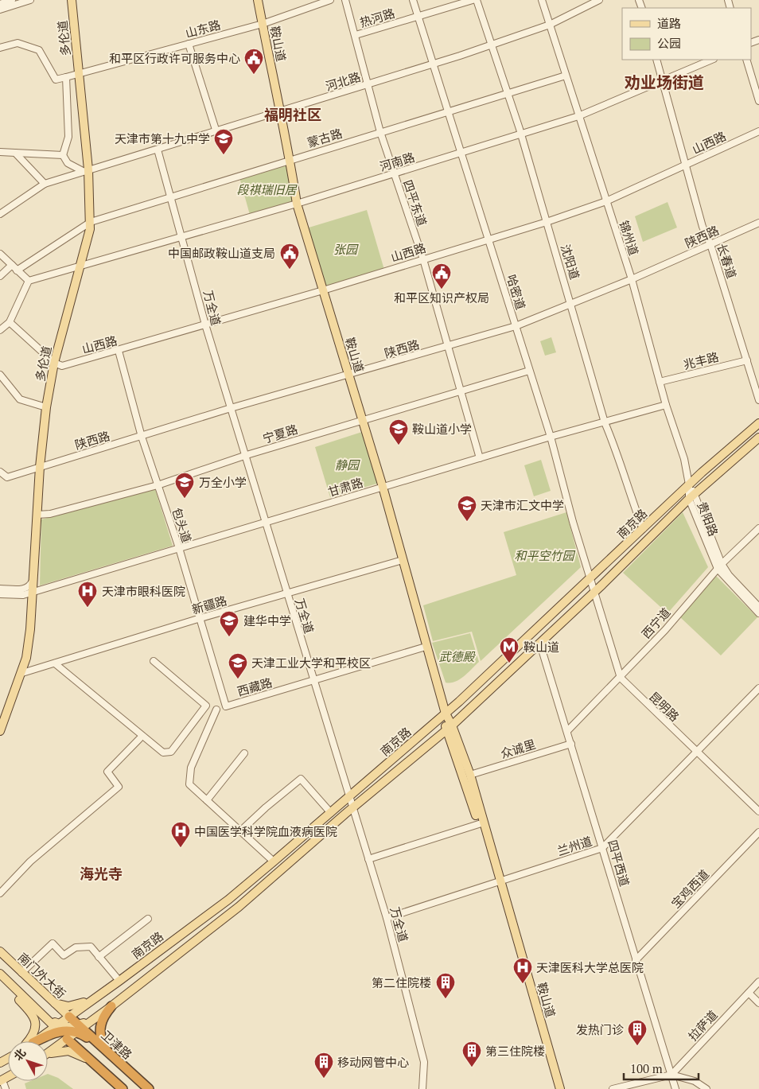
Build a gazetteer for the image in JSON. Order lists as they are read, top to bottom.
{
  "streets": {
    "highway": ["卫津路"],
    "main road": [
      "多伦道",
      "鞍山道",
      "南京路",
      "南门外大街"
    ],
    "street": [
      "热河路",
      "山东路",
      "河北路",
      "蒙古路",
      "山西路",
      "河南路",
      "四平东道",
      "陕西路",
      "锦州道",
      "长春道",
      "沈阳道",
      "哈密道",
      "万全道",
      "兆丰路",
      "宁夏路",
      "甘肃路",
      "贵阳路",
      "包头道",
      "新疆路",
      "西宁道",
      "西藏路",
      "昆明路",
      "众诚里",
      "兰州道",
      "四平西道",
      "宝鸡西道",
      "拉萨道"
    ]
  },
  "crossings": [
    ["热河路", "四平东道"],
    ["热河路", "哈密道"],
    ["山东路", "多伦道"],
    ["山东路", "鞍山道"],
    ["多伦道", "河北路"],
    ["多伦道", "蒙古路"],
    ["多伦道", "山西路"],
    ["多伦道", "河南路"],
    ["多伦道", "陕西路"],
    ["多伦道", "宁夏路"],
    ["多伦道", "甘肃路"],
    ["多伦道", "新疆路"],
    ["鞍山道", "河北路"],
    ["鞍山道", "蒙古路"],
    ["鞍山道", "山西路"],
    ["鞍山道", "河南路"],
    ["鞍山道", "陕西路"],
    ["鞍山道", "宁夏路"],
    ["鞍山道", "甘肃路"],
    ["鞍山道", "南京路"],
    ["鞍山道", "新疆路"],
    ["鞍山道", "西藏路"],
    ["鞍山道", "众诚里"],
    ["鞍山道", "兰州道"],
    ["河北路", "四平东道"],
    ["河北路", "锦州道"],
    ["河北路", "沈阳道"],
    ["河北路", "哈密道"],
    ["河北路", "万全道"],
    ["蒙古路", "四平东道"],
    ["蒙古路", "锦州道"],
    ["蒙古路", "沈阳道"],
    ["蒙古路", "哈密道"],
    ["蒙古路", "万全道"],
    ["山西路", "四平东道"],
    ["山西路", "锦州道"],
    ["山西路", "长春道"],
    ["山西路", "沈阳道"],
    ["山西路", "哈密道"],
    ["山西路", "万全道"],
    ["山西路", "包头道"],
    ["河南路", "四平东道"],
    ["河南路", "锦州道"],
    ["河南路", "长春道"],
    ["河南路", "沈阳道"],
    ["河南路", "哈密道"],
    ["河南路", "万全道"],
    ["四平东道", "陕西路"],
    ["四平东道", "宁夏路"],
    ["四平东道", "甘肃路"],
    ["陕西路", "锦州道"],
    ["陕西路", "长春道"],
    ["陕西路", "沈阳道"],
    ["陕西路", "哈密道"],
    ["陕西路", "万全道"],
    ["陕西路", "包头道"],
    ["锦州道", "兆丰路"],
    ["锦州道", "甘肃路"],
    ["锦州道", "贵阳路"],
    ["锦州道", "南京路"],
    ["长春道", "兆丰路"],
    ["沈阳道", "甘肃路"],
    ["沈阳道", "南京路"],
    ["哈密道", "宁夏路"],
    ["哈密道", "甘肃路"],
    ["哈密道", "南京路"],
    ["哈密道", "昆明路"],
    ["万全道", "宁夏路"],
    ["万全道", "甘肃路"],
    ["万全道", "南京路"],
    ["万全道", "新疆路"],
    ["万全道", "西藏路"],
    ["万全道", "兰州道"],
    ["宁夏路", "包头道"],
    ["甘肃路", "包头道"],
    ["贵阳路", "南京路"],
    ["贵阳路", "西宁道"],
    ["南京路", "昆明路"],
    ["南京路", "四平西道"],
    ["南京路", "南门外大街"],
    ["南京路", "卫津路"],
    ["包头道", "新疆路"],
    ["包头道", "西藏路"],
    ["西宁道", "昆明路"],
    ["西宁道", "四平西道"],
    ["昆明路", "兰州道"],
    ["众诚里", "四平西道"],
    ["兰州道", "四平西道"],
    ["四平西道", "宝鸡西道"],
    ["四平西道", "拉萨道"],
    ["南门外大街", "卫津路"]
  ],
  "districts": ["劝业场街道", "福明社区", "海光寺"],
  "parks": [
    "段祺瑞旧居",
    "张园",
    "静园",
    "和平空竹园",
    "武德殿"
  ],
  "places": {
    "public building": ["和平区行政许可服务中心", "中国邮政鞍山道支局", "和平区知识产权局"],
    "school or university": [
      "天津市第十九中学",
      "鞍山道小学",
      "万全小学",
      "天津市汇文中学",
      "建华中学",
      "天津工业大学和平校区"
    ],
    "hospital": ["天津市眼科医院", "中国医学科学院血液病医院", "天津医科大学总医院"],
    "metro station": ["鞍山道"],
    "building": [
      "第二住院楼",
      "发热门诊",
      "第三住院楼",
      "移动网管中心"
    ]
  },
  "legend": ["道路", "公园"],
  "scale_bar": "100 m",
  "north": "top left"
}
